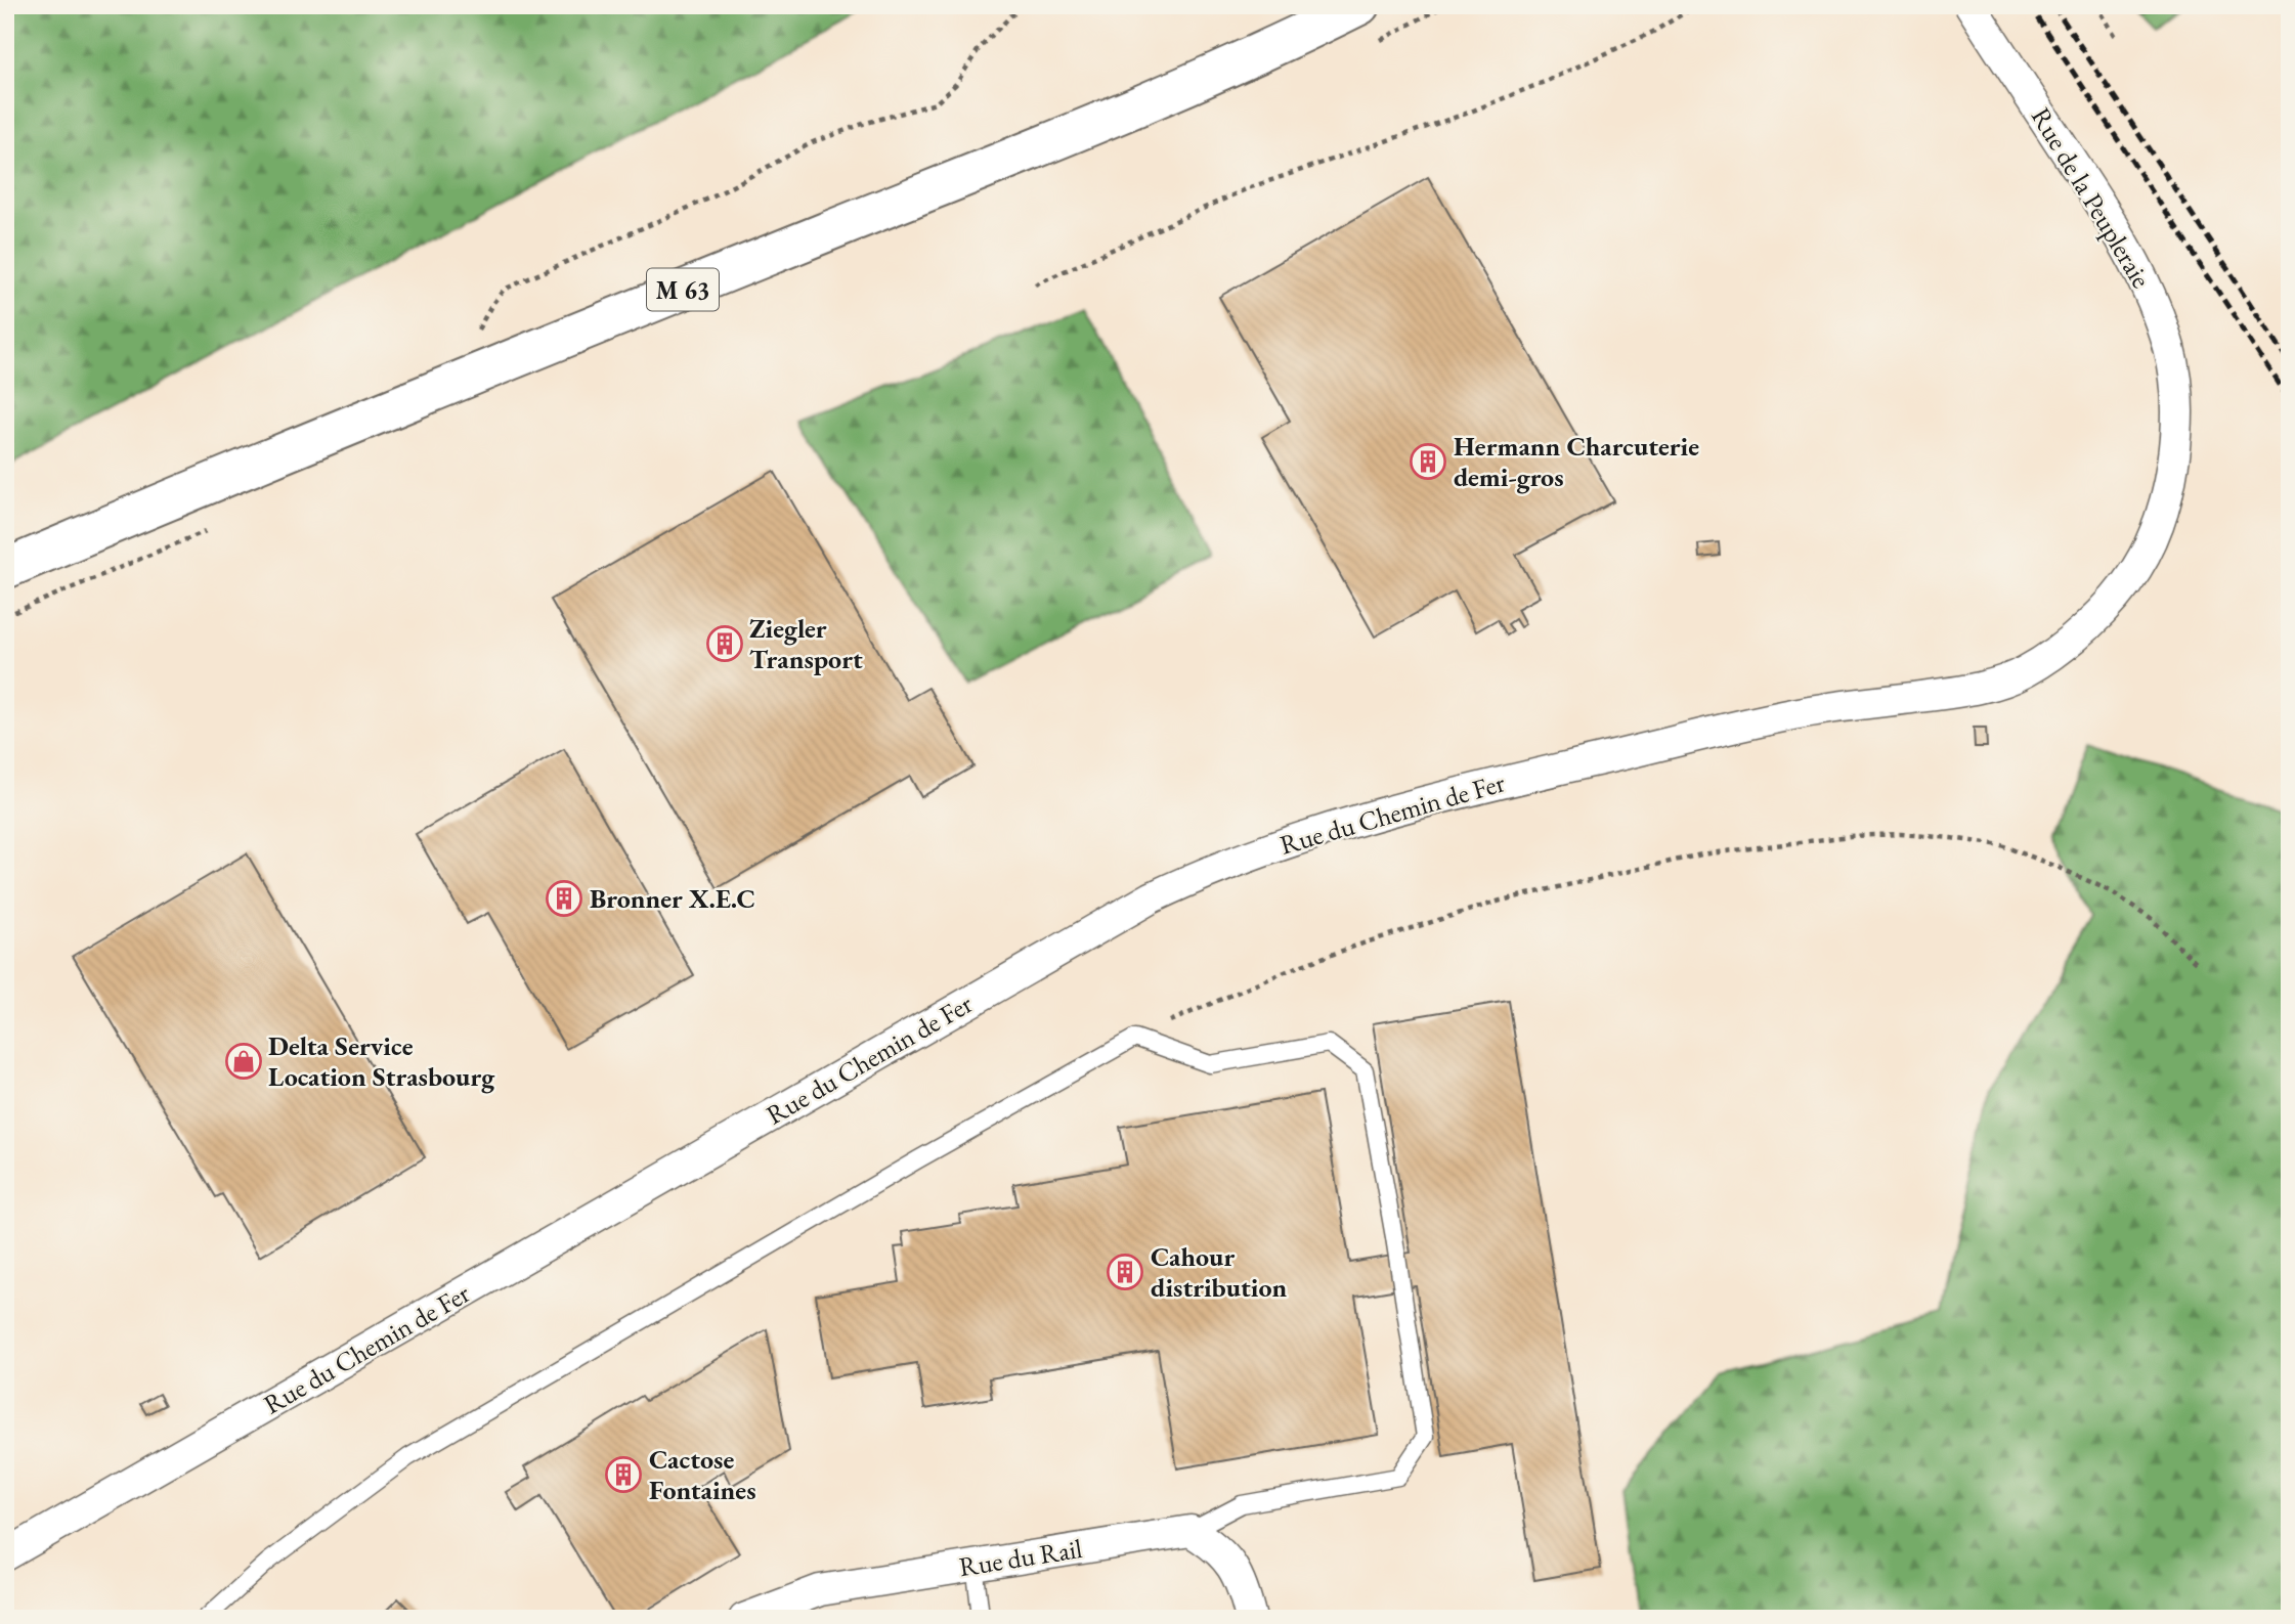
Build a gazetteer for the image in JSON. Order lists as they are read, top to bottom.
{
  "streets": {
    "main road": ["M 63"],
    "street": ["Rue de la Peupleraie", "Rue du Chemin de Fer", "Rue du Rail"]
  },
  "crossings": [
    ["Rue de la Peupleraie", "Rue du Chemin de Fer"]
  ],
  "places": {
    "building": [
      "Hermann Charcuterie demi-gros",
      "Ziegler Transport",
      "Bronner X.E.C",
      "Cahour distribution",
      "Cactose Fontaines"
    ],
    "shop": ["Delta Service Location Strasbourg"]
  }
}
